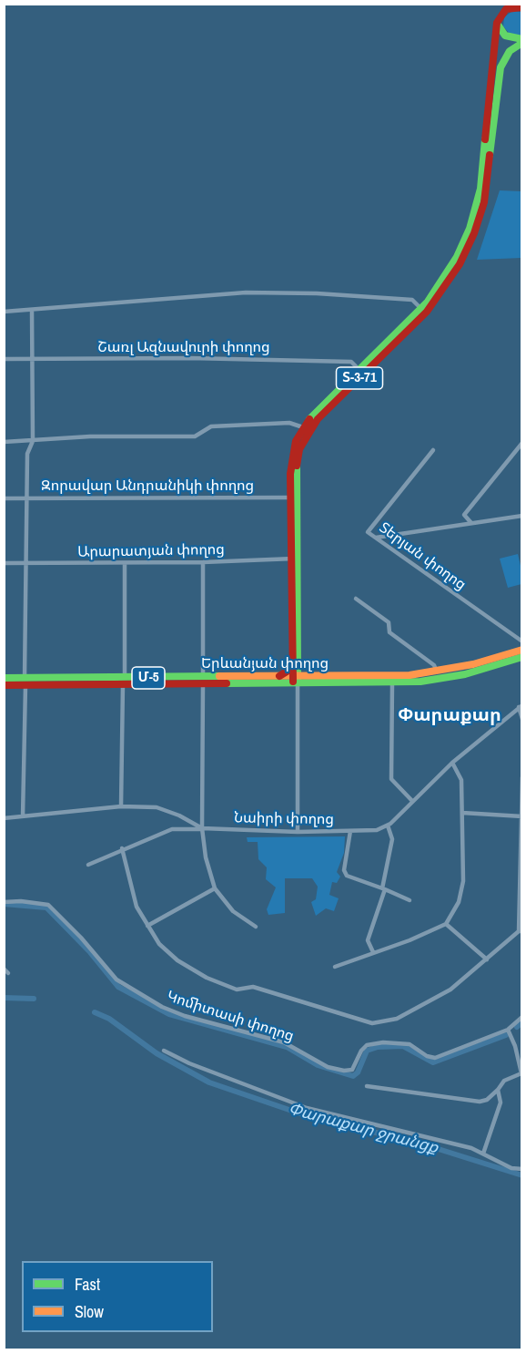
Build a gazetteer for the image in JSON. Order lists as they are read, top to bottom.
{
  "streets": {
    "main road": ["Տ-3-71", "Երևանյան փողոց", "Մ-5"],
    "street": [
      "Շառլ Ազնավուրի փողոց",
      "Զորավար Անդրանիկի փողոց",
      "Արարատյան փողոց",
      "Տերյան փողոց",
      "Նաիրի փողոց",
      "Կոմիտասի փողոց"
    ]
  },
  "crossings": [
    ["Շառլ Ազնավուրի փողոց", "Տ-3-71"],
    ["Տ-3-71", "Զորավար Անդրանիկի փողոց"],
    ["Տ-3-71", "Արարատյան փողոց"],
    ["Տ-3-71", "Երևանյան փողոց"]
  ],
  "districts": ["Փարաքար"],
  "water": ["Փարաքար ջրանցք"],
  "legend": ["Fast", "Slow"]
}
